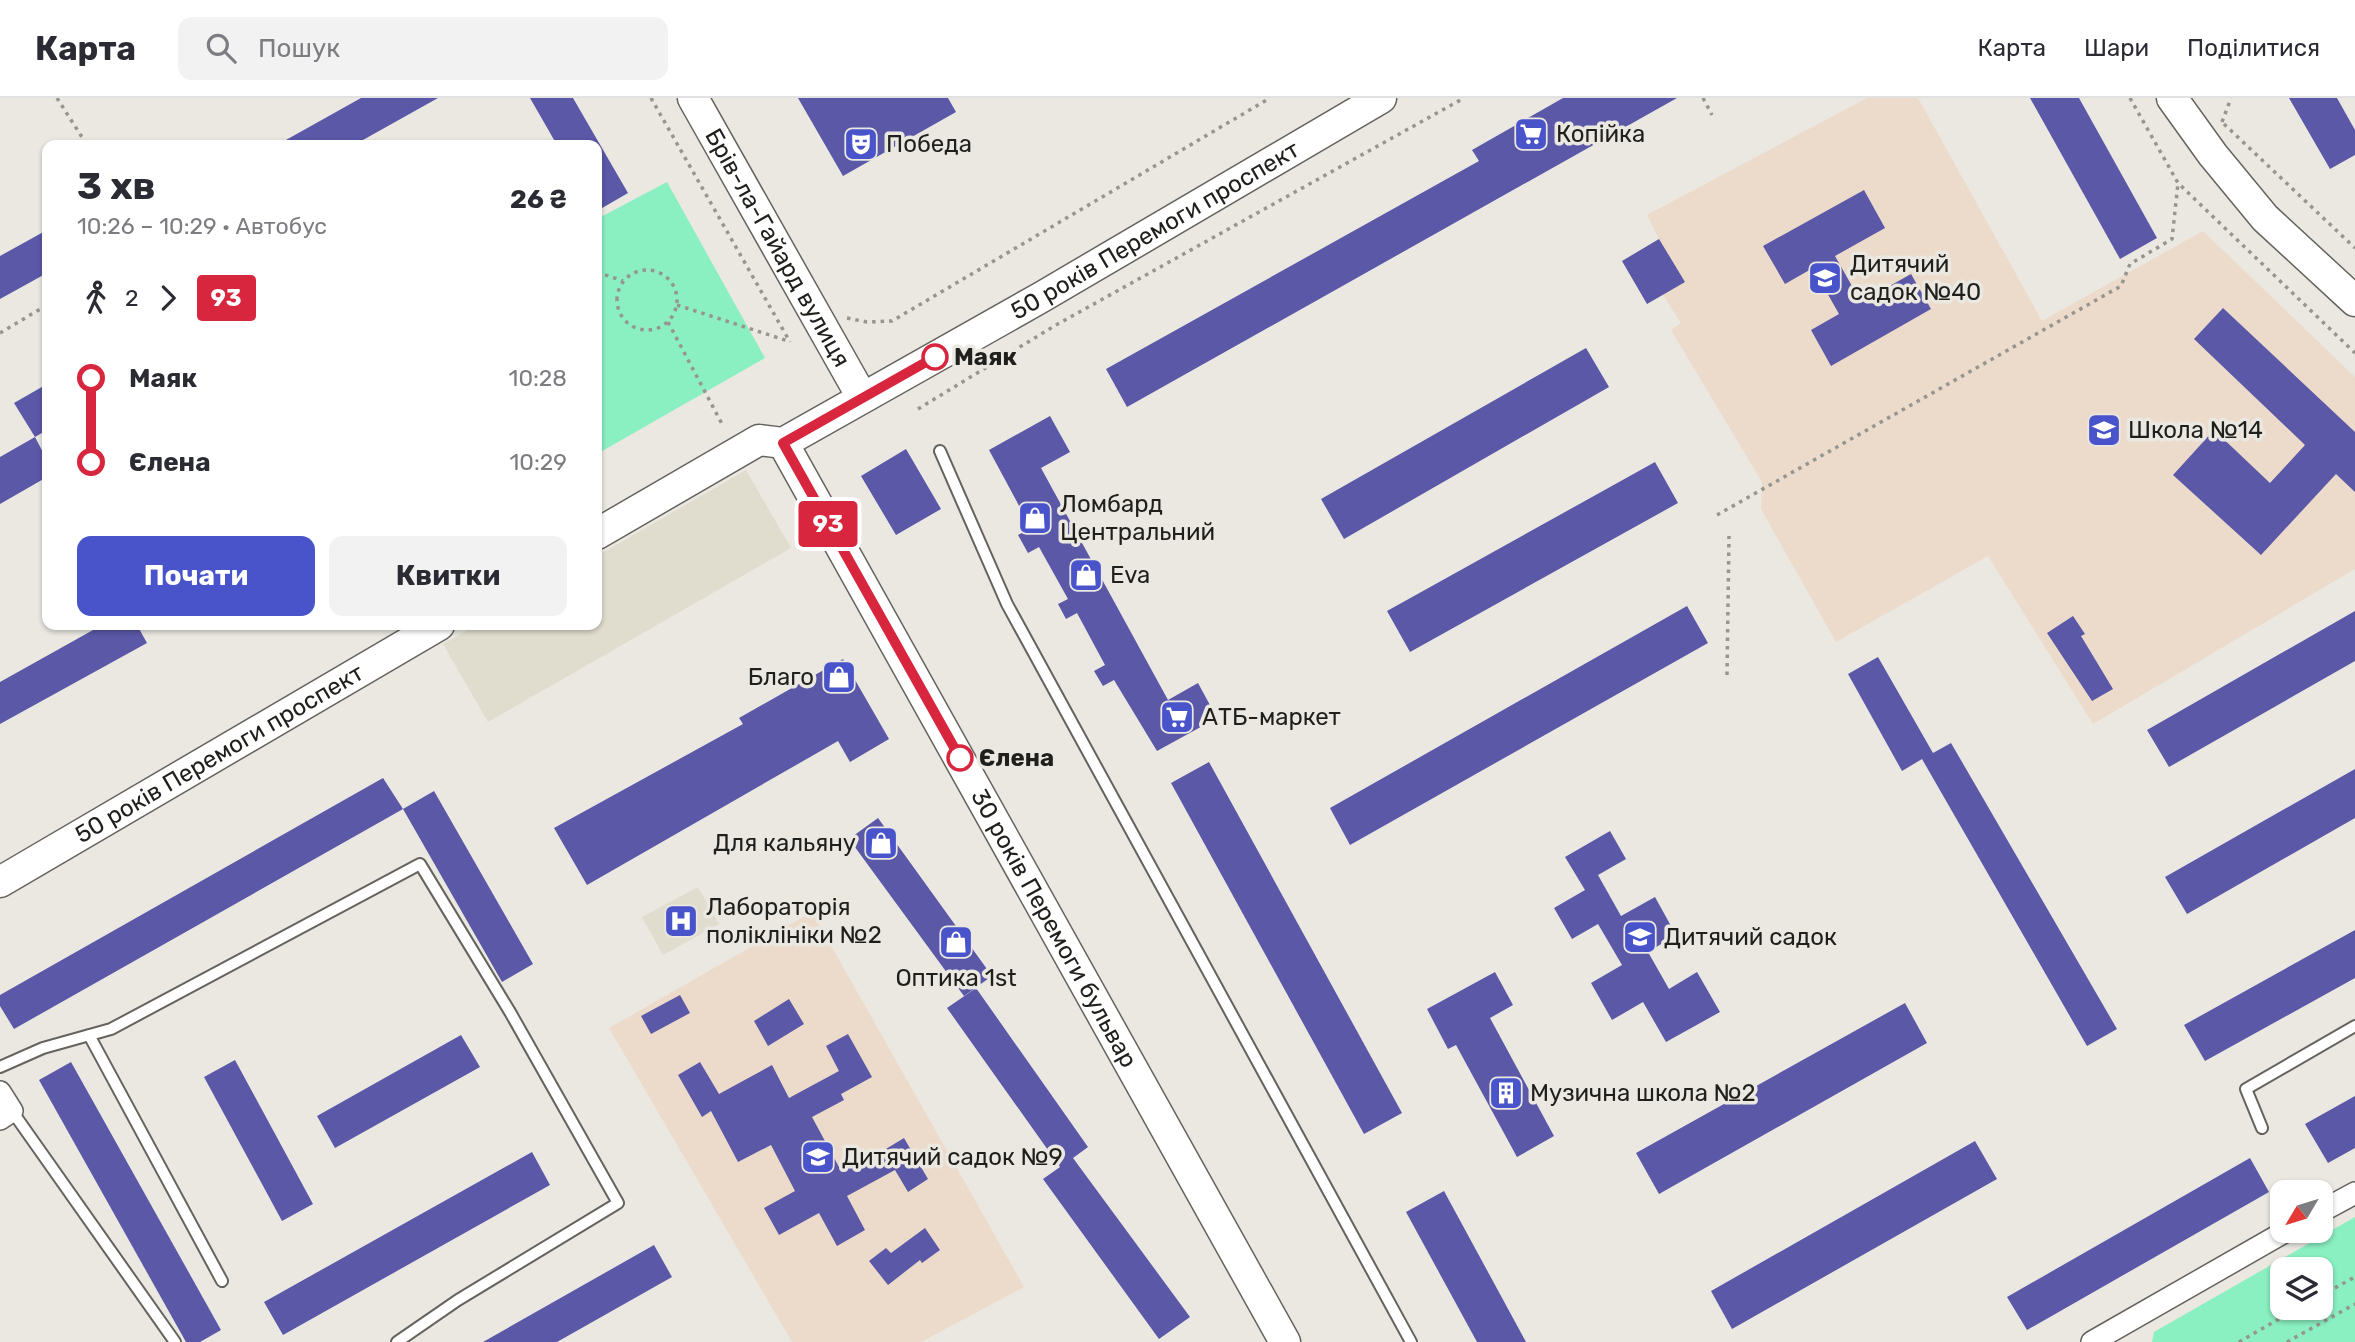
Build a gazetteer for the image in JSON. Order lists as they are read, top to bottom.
{
  "streets": {
    "main road": ["50 років Перемоги проспект", "Брів-ла-Гайард вулиця", "30 років Перемоги бульвар"]
  },
  "crossings": [
    ["50 років Перемоги проспект", "Брів-ла-Гайард вулиця"],
    ["50 років Перемоги проспект", "30 років Перемоги бульвар"]
  ],
  "places": {
    "supermarket": ["Копійка", "АТБ-маркет"],
    "theatre": ["Победа"],
    "school or university": [
      "Дитячий садок №40",
      "Школа №14",
      "Дитячий садок",
      "Дитячий садок №9"
    ],
    "other": ["Маяк", "Єлена"],
    "shop": [
      "Ломбард Центральний",
      "Eva",
      "Благо",
      "Для кальяну",
      "Оптика 1st"
    ],
    "hospital": ["Лабораторія поліклініки №2"],
    "building": ["Музична школа №2"]
  },
  "lines": ["bus line 93"],
  "north": "bottom left",
  "page": {
    "header": "Карта",
    "search": "Пошук",
    "nav": ["Карта", "Шари", "Поділитися"],
    "on_map": "93",
    "heading": ["3 хв", "10:26 – 10:29 · Автобус", "26 ₴"],
    "legs": ["2", "93"],
    "list": [
      {
        "name": "Маяк",
        "value": "10:28"
      },
      {
        "name": "Єлена",
        "value": "10:29"
      }
    ],
    "buttons": ["Почати", "Квитки"]
  }
}
